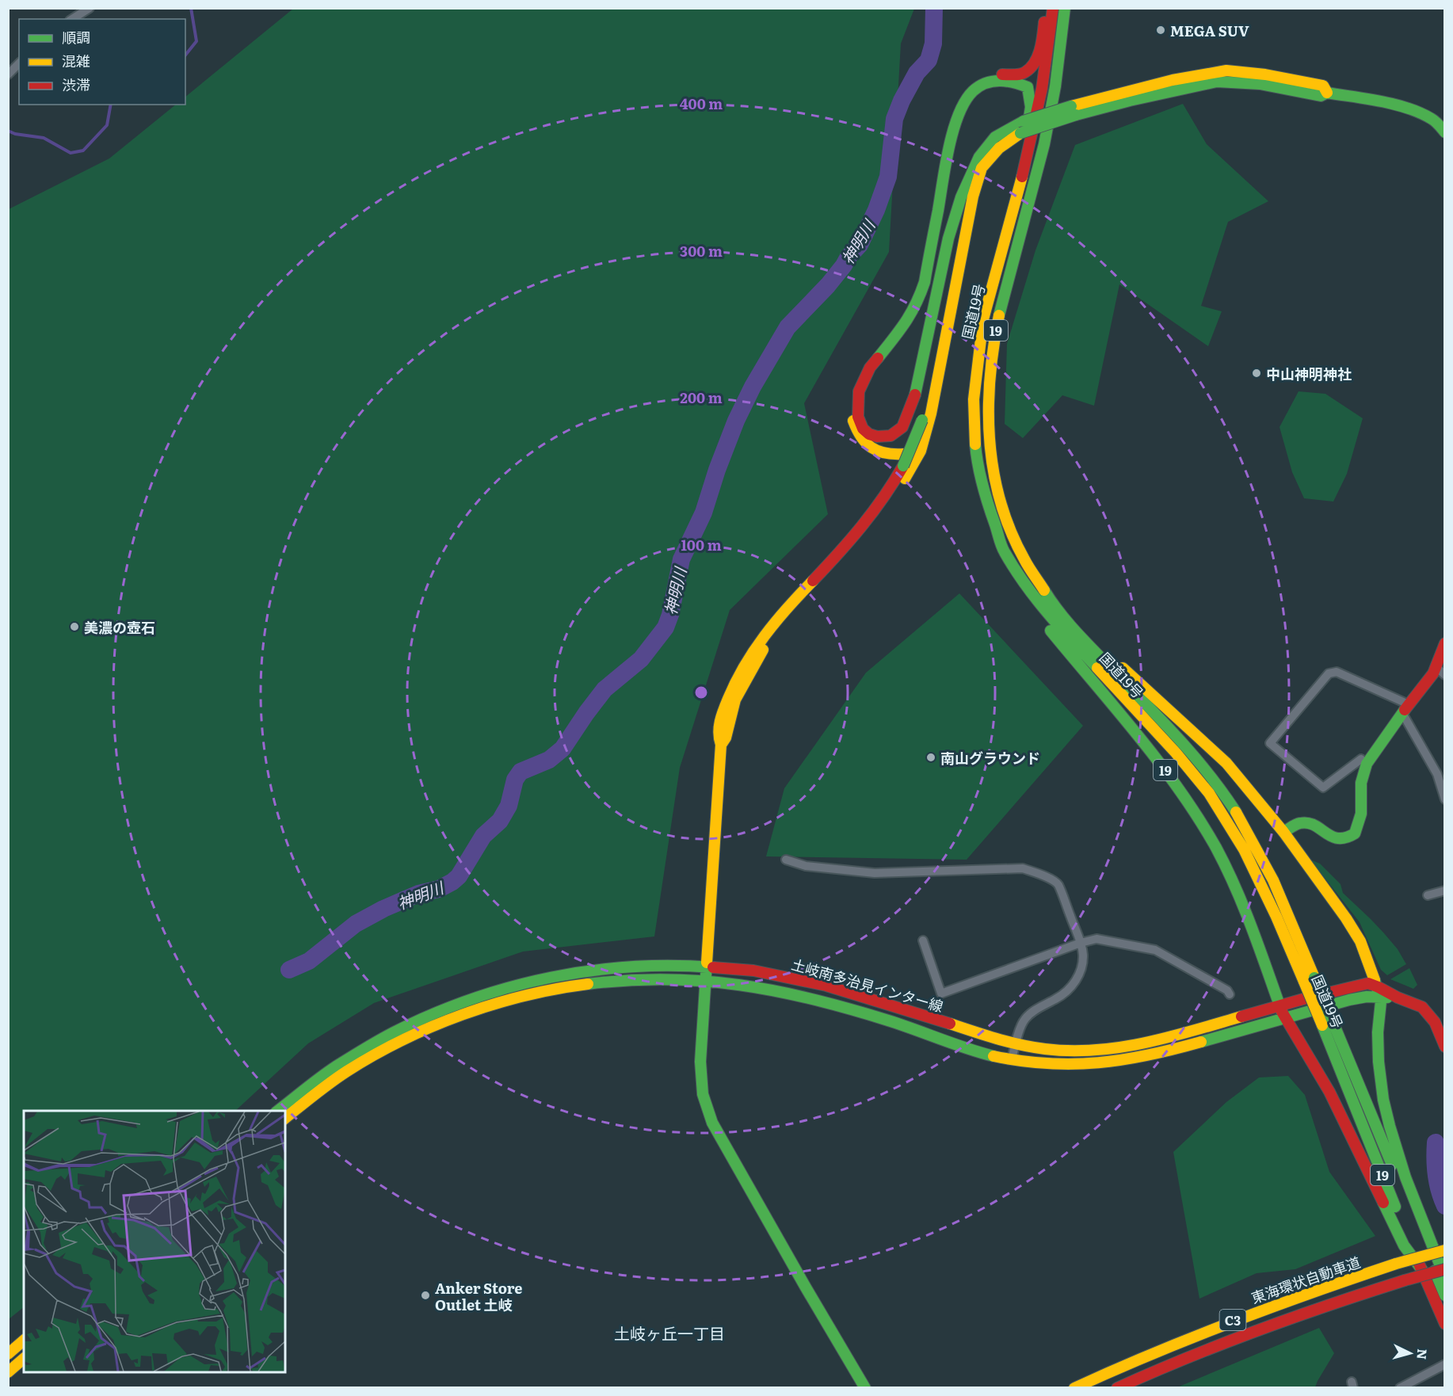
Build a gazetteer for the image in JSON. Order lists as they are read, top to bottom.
{
  "streets": {
    "main road": [
      "国道19号",
      "19",
      "土岐南多治見インター線",
      "東海環状自動車道",
      "C3"
    ]
  },
  "crossings": [
    ["国道19号", "19"],
    ["19", "土岐南多治見インター線"]
  ],
  "districts": ["土岐ヶ丘一丁目"],
  "water": ["神明川"],
  "places": [
    "MEGA SUV",
    "中山神明神社",
    "美濃の壺石",
    "南山グラウンド",
    "Anker Store Outlet 土岐"
  ],
  "legend": ["順調", "混雑", "渋滞"],
  "north": "right",
  "rings": [
    "400 m",
    "300 m",
    "200 m",
    "100 m"
  ]
}
